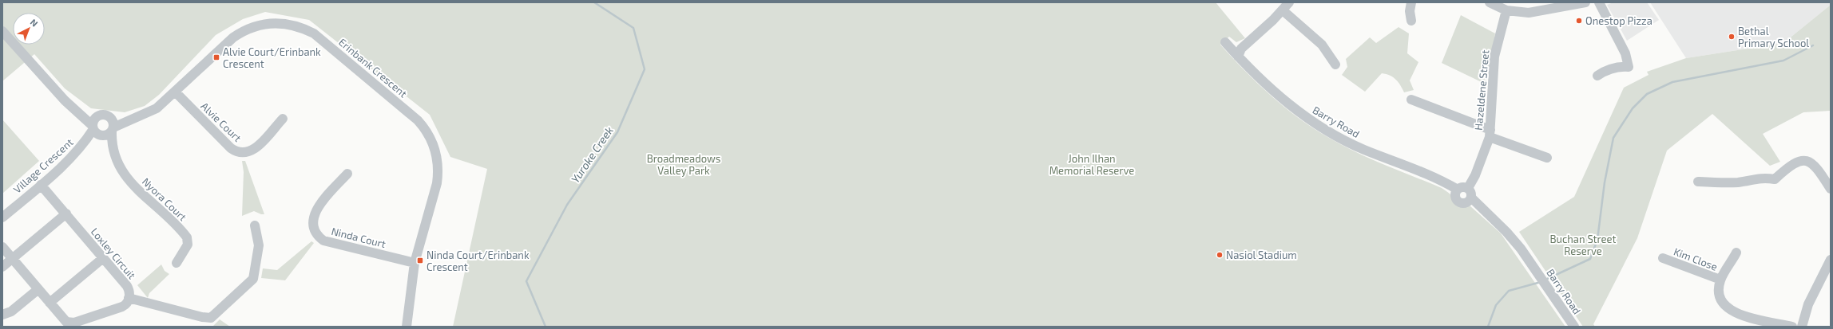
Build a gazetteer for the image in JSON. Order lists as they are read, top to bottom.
{
  "streets": {
    "street": [
      "Erinbank Crescent",
      "Hazeldene Street",
      "Alvie Court",
      "Barry Road",
      "Village Crescent",
      "Nyora Court",
      "Ninda Court",
      "Loxley Circuit",
      "Kim Close"
    ]
  },
  "crossings": [
    ["Erinbank Crescent", "Alvie Court"],
    ["Erinbank Crescent", "Village Crescent"],
    ["Erinbank Crescent", "Nyora Court"],
    ["Erinbank Crescent", "Ninda Court"],
    ["Hazeldene Street", "Barry Road"],
    ["Village Crescent", "Nyora Court"],
    ["Village Crescent", "Loxley Circuit"]
  ],
  "water": ["Yuroke Creek"],
  "parks": ["Broadmeadows Valley Park", "John Ilhan Memorial Reserve", "Buchan Street Reserve"],
  "places": {
    "other": ["Onestop Pizza", "Bethal Primary School", "Nasiol Stadium"],
    "transit": ["Alvie Court/Erinbank Crescent", "Ninda Court/Erinbank Crescent"]
  },
  "north": "top right"
}
